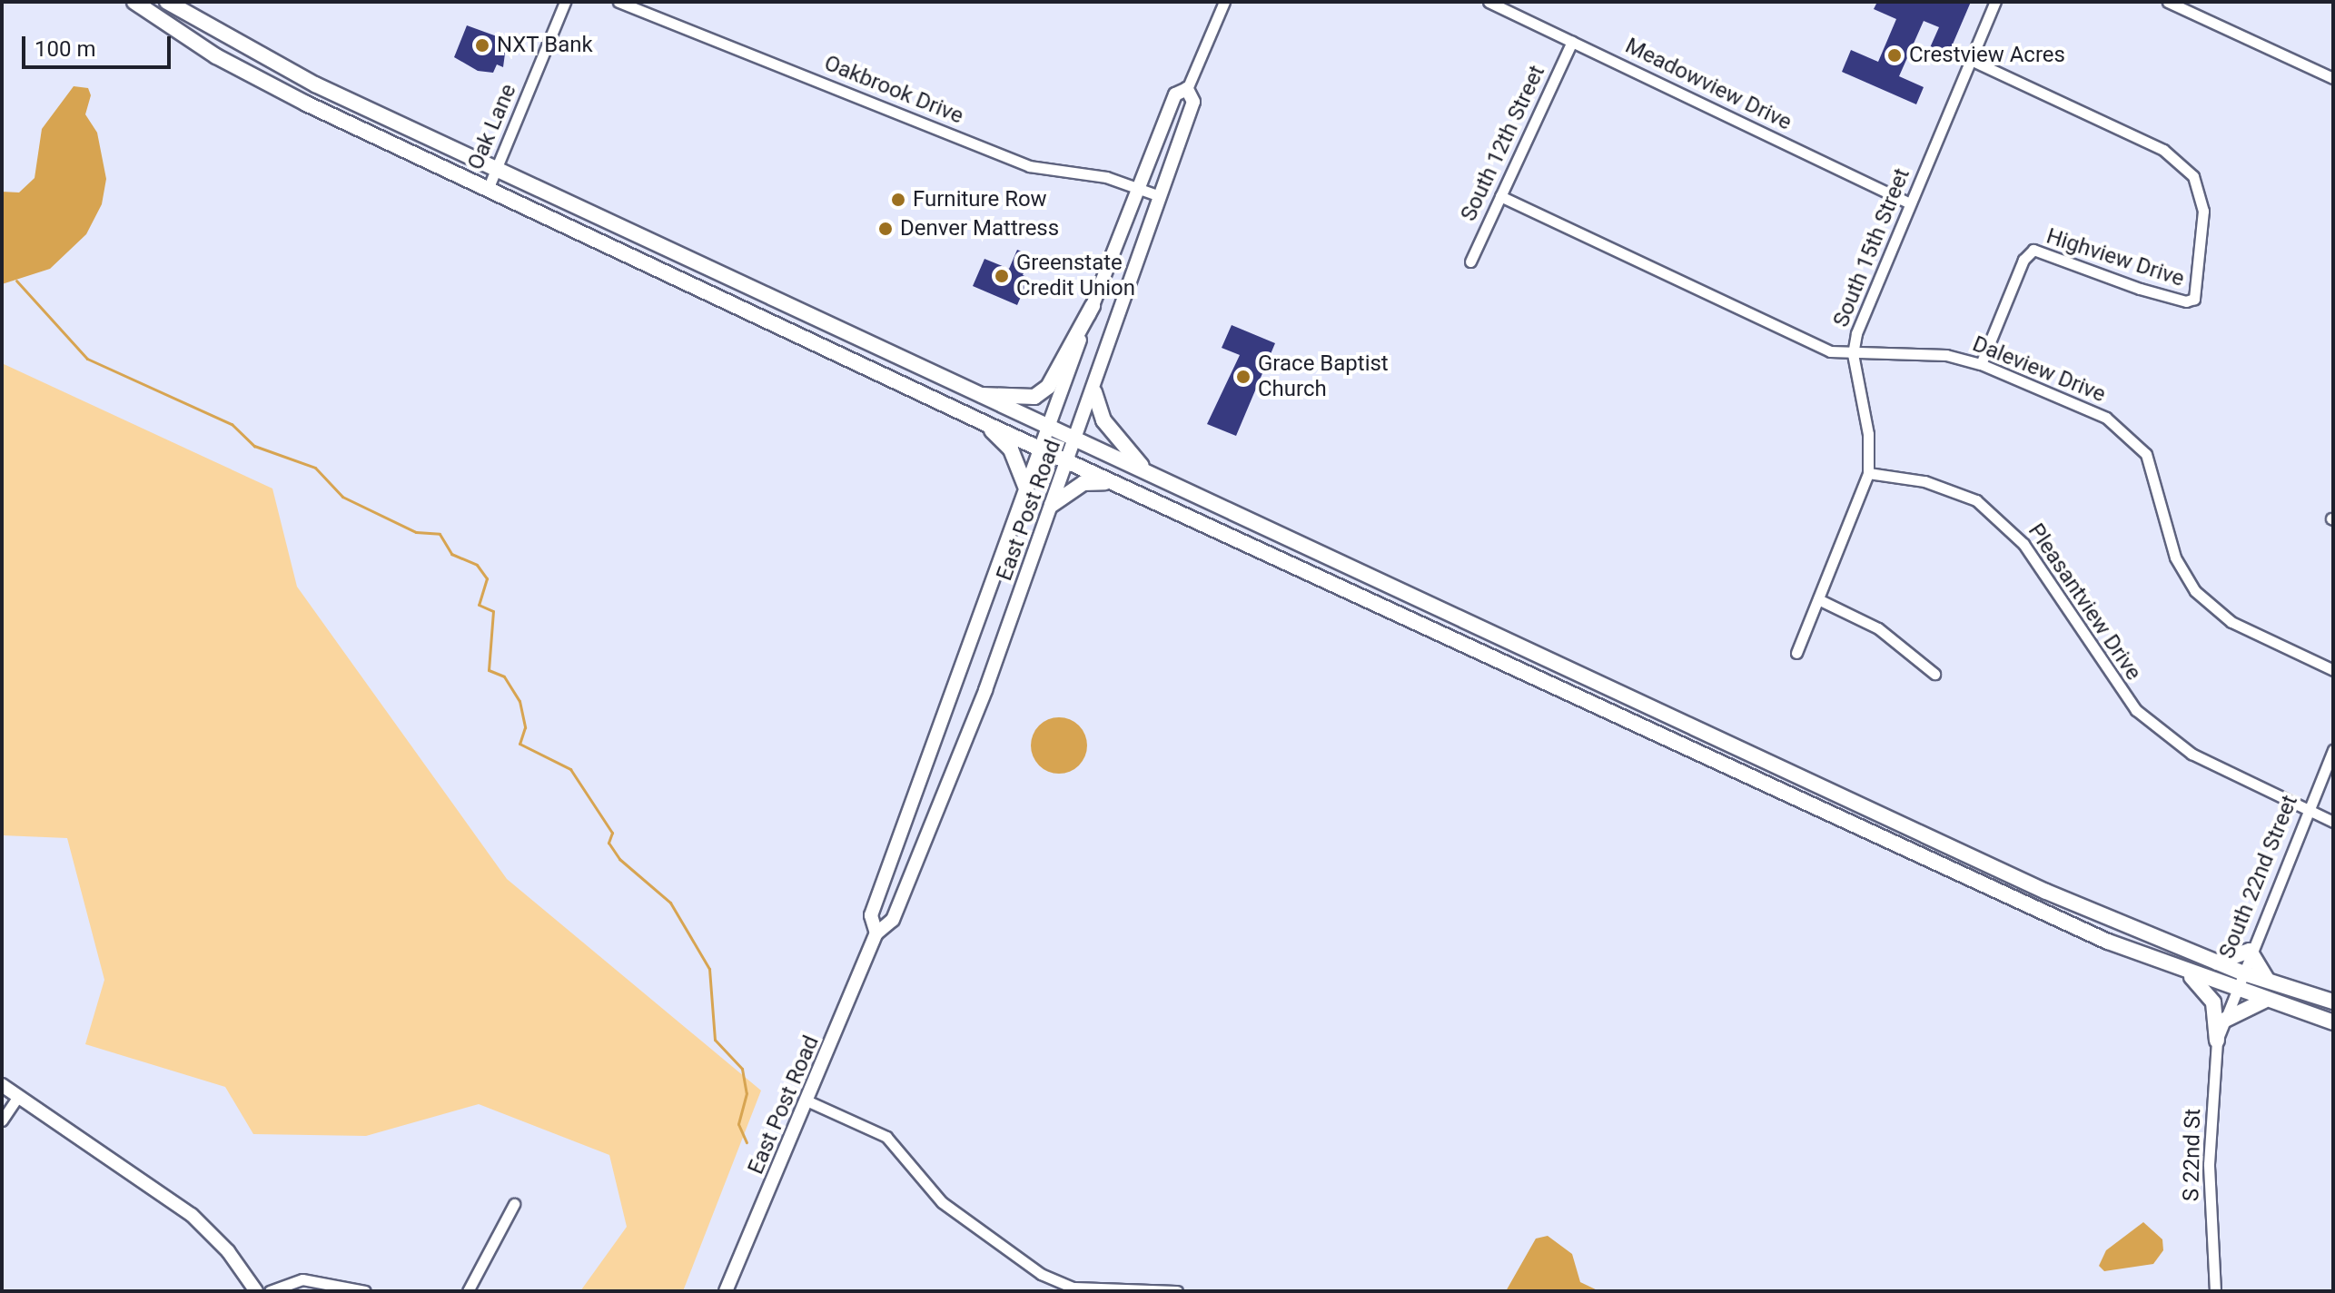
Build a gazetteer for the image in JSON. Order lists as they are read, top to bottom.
{
  "streets": {
    "main road": ["East Post Road"],
    "street": [
      "Meadowview Drive",
      "Oakbrook Drive",
      "Oak Lane",
      "South 12th Street",
      "South 15th Street",
      "Highview Drive",
      "Daleview Drive",
      "Pleasantview Drive",
      "South 22nd Street",
      "S 22nd St"
    ]
  },
  "crossings": [
    ["Meadowview Drive", "South 12th Street"],
    ["Meadowview Drive", "South 15th Street"],
    ["Oakbrook Drive", "East Post Road"],
    ["South 12th Street", "Daleview Drive"],
    ["South 15th Street", "Highview Drive"],
    ["South 15th Street", "Daleview Drive"],
    ["South 15th Street", "Pleasantview Drive"],
    ["Highview Drive", "Daleview Drive"],
    ["Pleasantview Drive", "South 22nd Street"],
    ["South 22nd Street", "S 22nd St"]
  ],
  "places": [
    "NXT Bank",
    "Crestview Acres",
    "Furniture Row",
    "Denver Mattress",
    "Greenstate Credit Union",
    "Grace Baptist Church"
  ],
  "scale_bar": "100 m"
}
